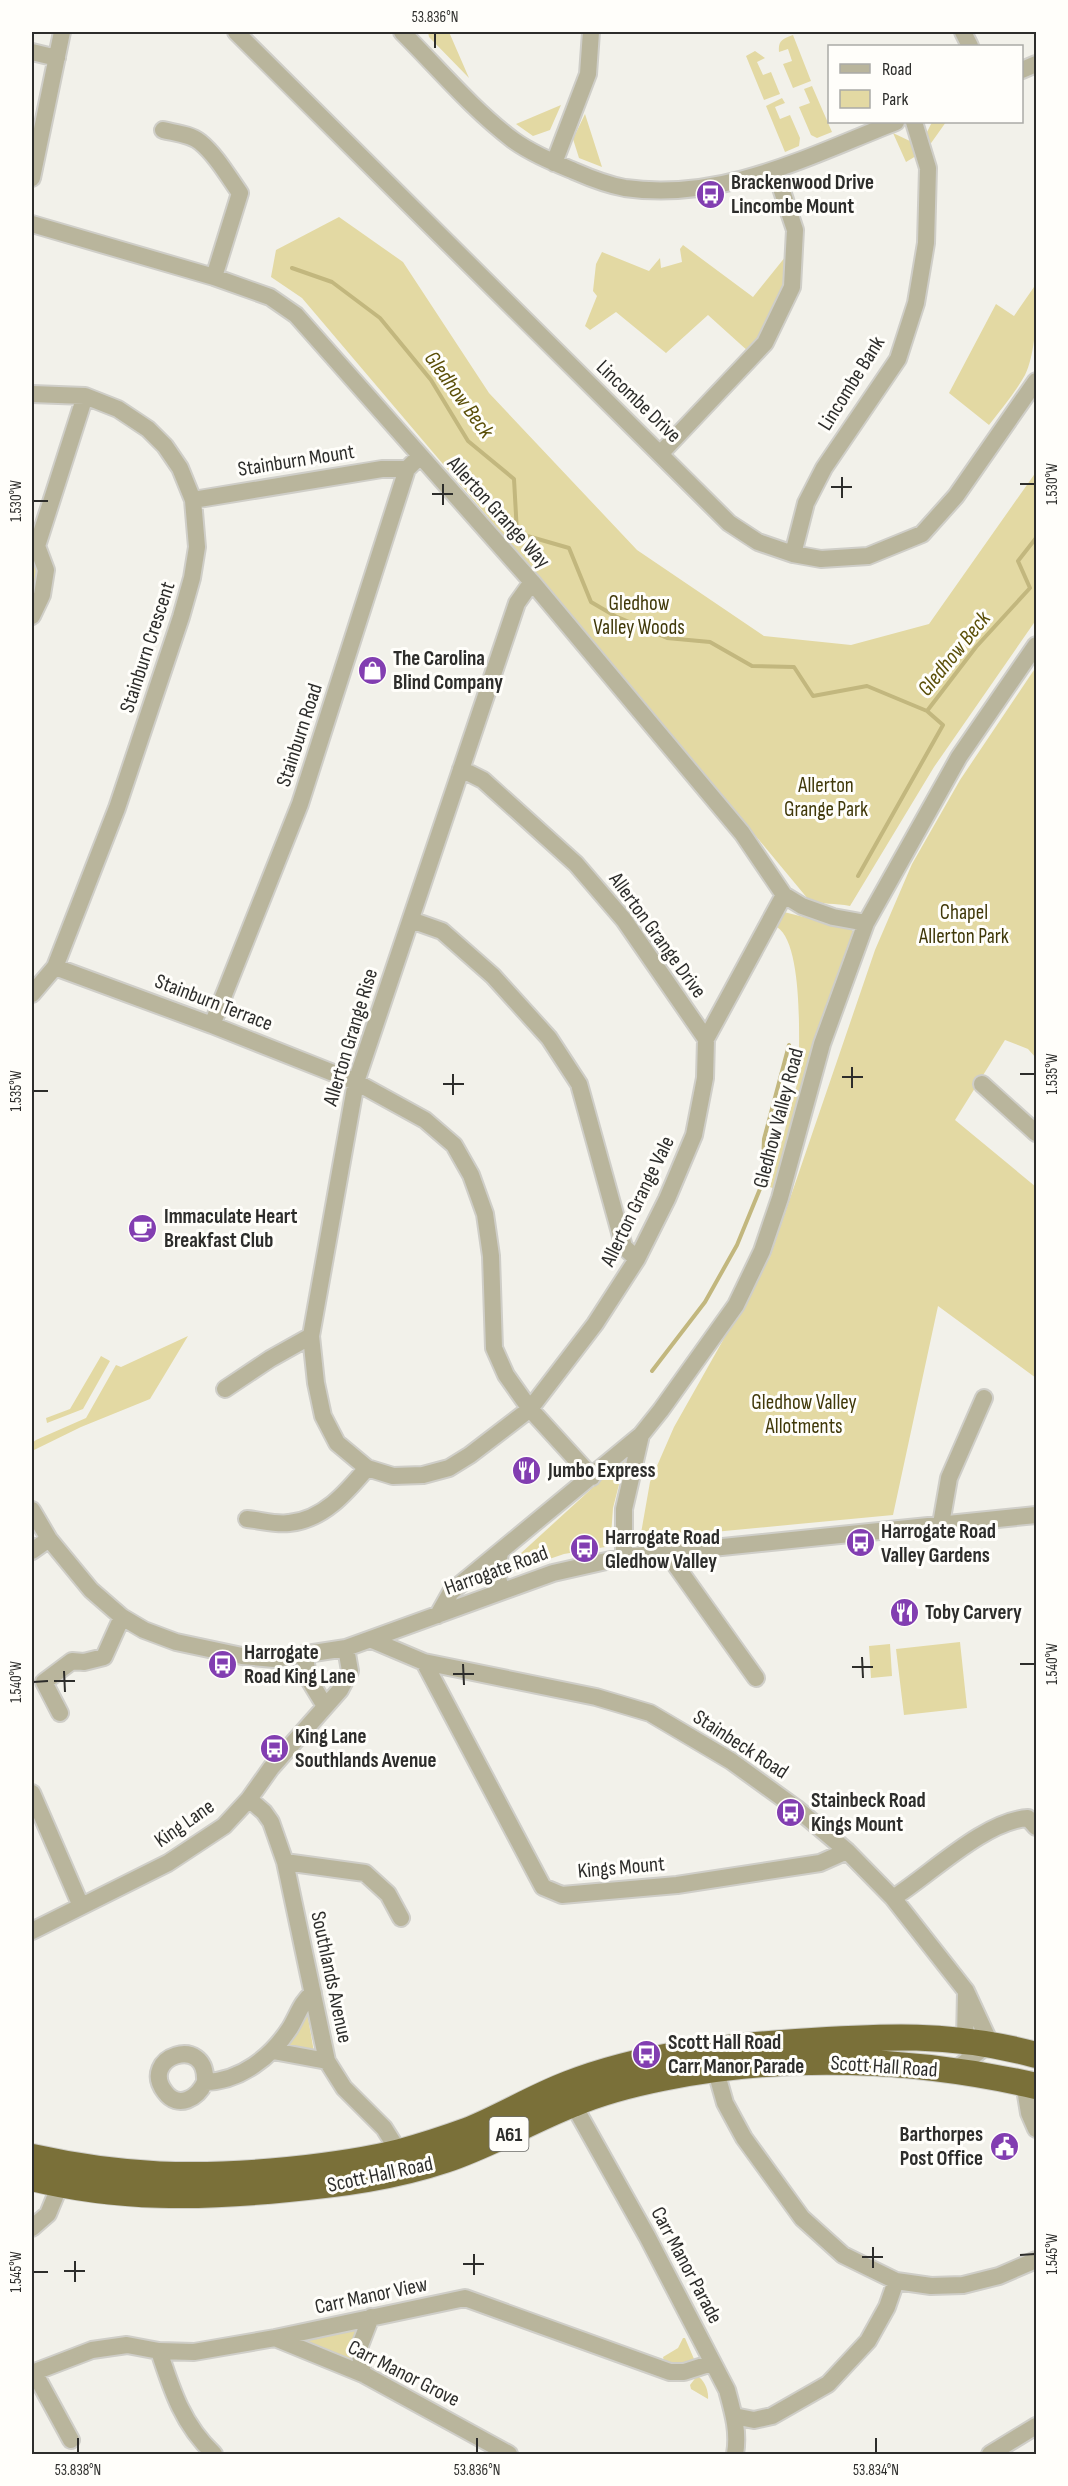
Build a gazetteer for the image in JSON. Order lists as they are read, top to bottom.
{
  "streets": {
    "highway": ["Scott Hall Road", "A61"],
    "street": [
      "Lincombe Bank",
      "Lincombe Drive",
      "Stainburn Mount",
      "Allerton Grange Way",
      "Stainburn Crescent",
      "Stainburn Road",
      "Allerton Grange Drive",
      "Stainburn Terrace",
      "Allerton Grange Rise",
      "Gledhow Valley Road",
      "Allerton Grange Vale",
      "Harrogate Road",
      "Stainbeck Road",
      "King Lane",
      "Kings Mount",
      "Southlands Avenue",
      "Carr Manor Parade",
      "Carr Manor View",
      "Carr Manor Grove"
    ]
  },
  "crossings": [
    ["Lincombe Bank", "Lincombe Drive"],
    ["Stainburn Mount", "Allerton Grange Way"],
    ["Stainburn Mount", "Stainburn Crescent"],
    ["Stainburn Mount", "Stainburn Road"],
    ["Allerton Grange Way", "Stainburn Road"],
    ["Allerton Grange Way", "Allerton Grange Rise"],
    ["Allerton Grange Way", "Gledhow Valley Road"],
    ["Allerton Grange Way", "Allerton Grange Vale"],
    ["Stainburn Crescent", "Stainburn Terrace"],
    ["Stainburn Road", "Stainburn Terrace"],
    ["Allerton Grange Drive", "Allerton Grange Rise"],
    ["Allerton Grange Drive", "Allerton Grange Vale"],
    ["Stainburn Terrace", "Allerton Grange Rise"],
    ["Stainburn Terrace", "Gledhow Valley Road"],
    ["Stainburn Terrace", "Allerton Grange Vale"],
    ["Allerton Grange Rise", "Allerton Grange Vale"],
    ["Gledhow Valley Road", "Harrogate Road"],
    ["Harrogate Road", "Stainbeck Road"],
    ["Harrogate Road", "King Lane"],
    ["Stainbeck Road", "Kings Mount"],
    ["Stainbeck Road", "Scott Hall Road"],
    ["King Lane", "Southlands Avenue"],
    ["Southlands Avenue", "Scott Hall Road"],
    ["Scott Hall Road", "Carr Manor Parade"],
    ["Carr Manor Parade", "Carr Manor View"],
    ["Carr Manor View", "Carr Manor Grove"]
  ],
  "water": ["Gledhow Beck"],
  "parks": [
    "Gledhow Valley Woods",
    "Allerton Grange Park",
    "Chapel Allerton Park",
    "Gledhow Valley Allotments"
  ],
  "places": {
    "bus stop": [
      "Brackenwood Drive Lincombe Mount",
      "Harrogate Road Valley Gardens",
      "Harrogate Road Gledhow Valley",
      "Harrogate Road King Lane",
      "King Lane Southlands Avenue",
      "Stainbeck Road Kings Mount",
      "Scott Hall Road Carr Manor Parade"
    ],
    "shop": ["The Carolina Blind Company"],
    "cafe": ["Immaculate Heart Breakfast Club"],
    "restaurant": ["Jumbo Express", "Toby Carvery"],
    "public building": ["Barthorpes Post Office"]
  },
  "legend": ["Road", "Park"],
  "coordinates": [
    "53.836°N",
    "1.530°W",
    "1.535°W",
    "1.540°W",
    "1.545°W",
    "53.838°N",
    "53.834°N"
  ]
}
